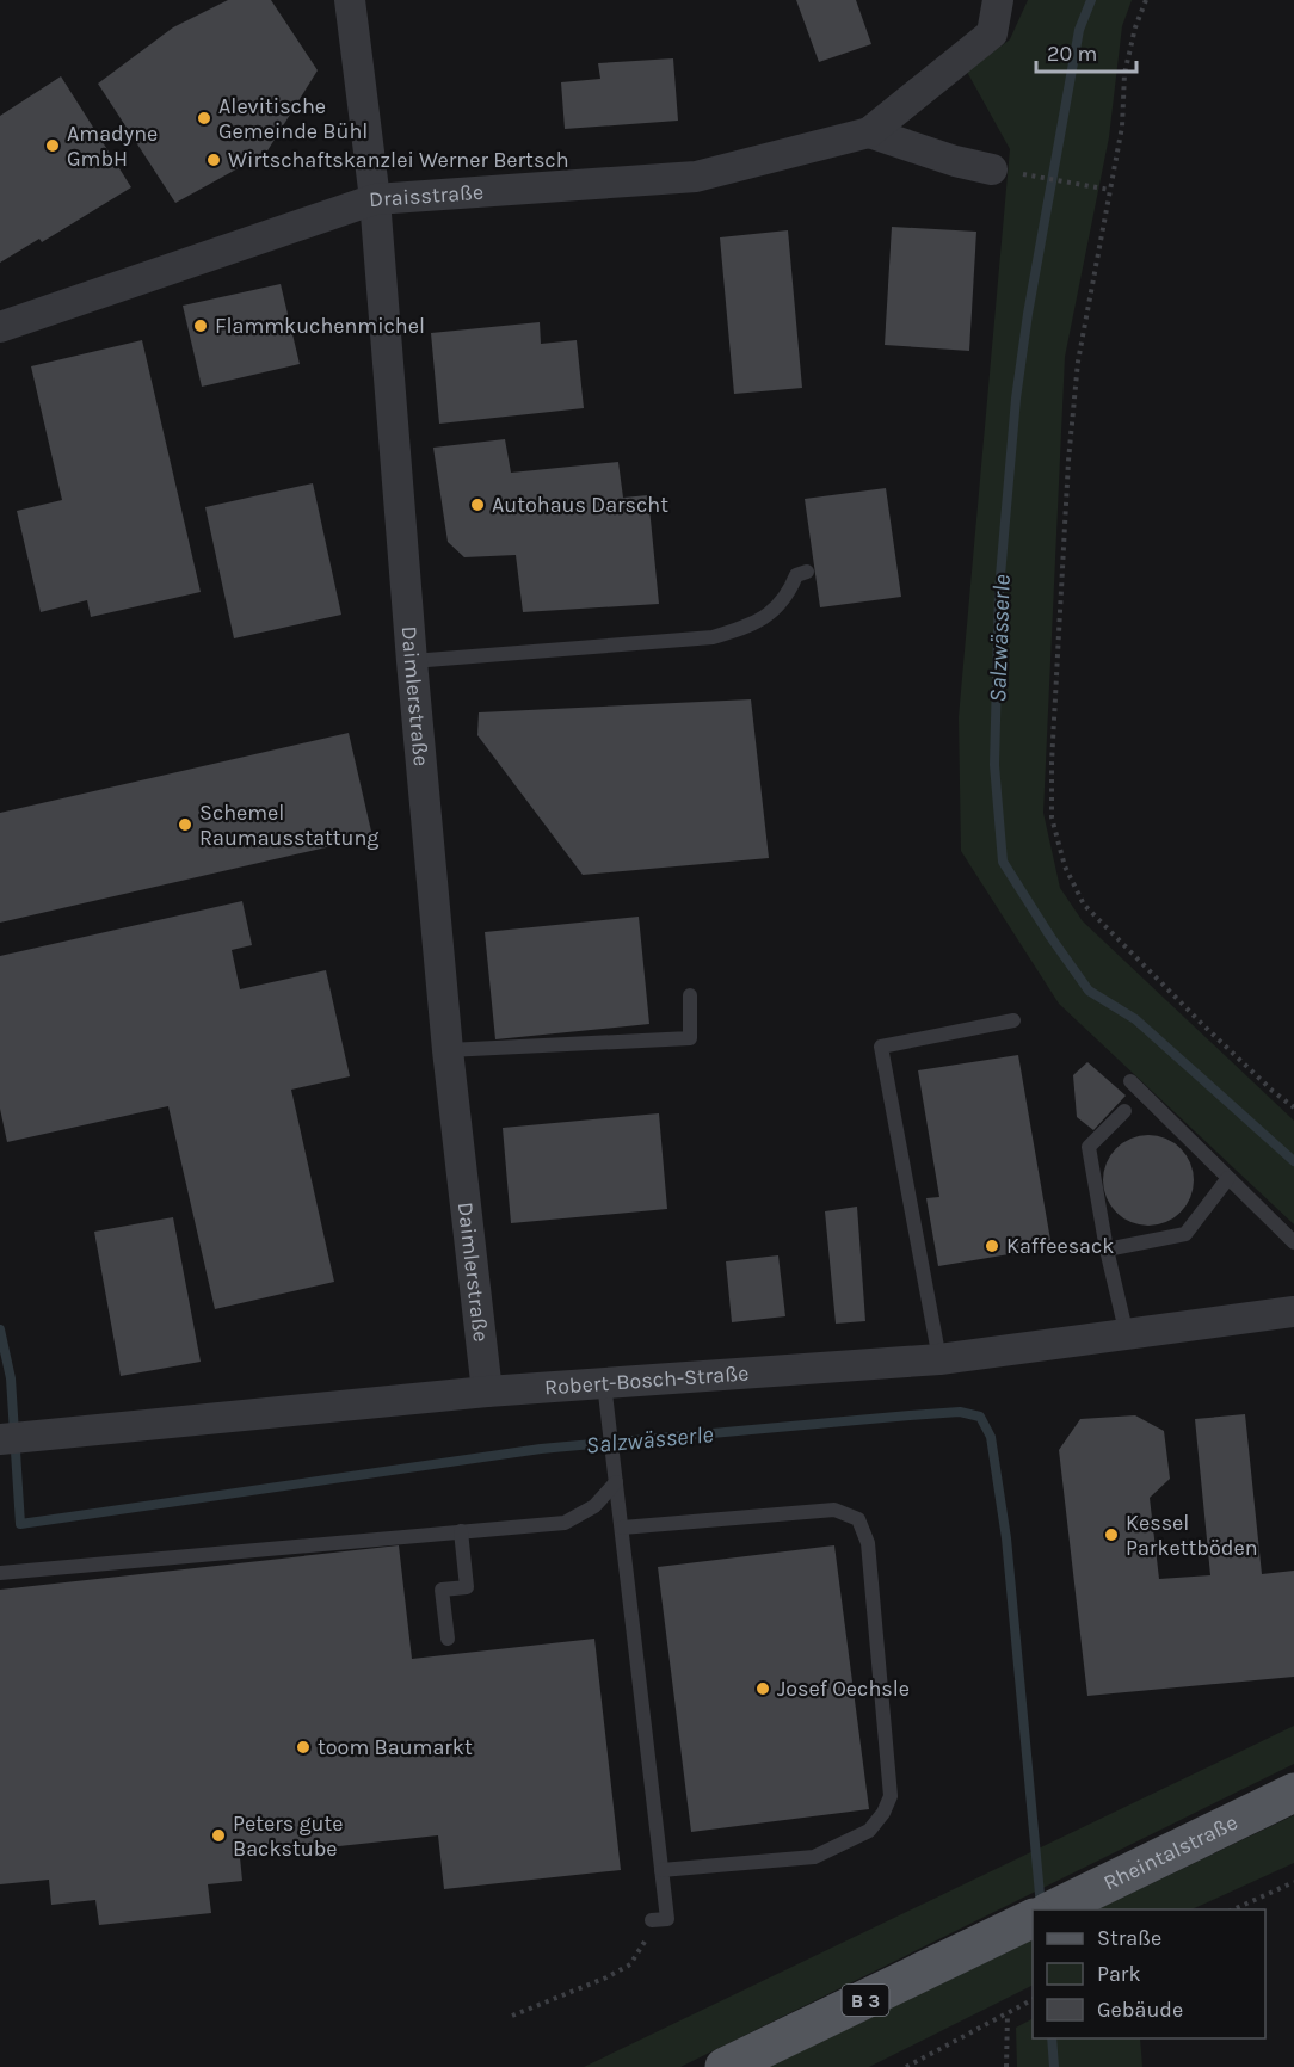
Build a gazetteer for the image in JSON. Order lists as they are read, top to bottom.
{
  "streets": {
    "main road": ["Rheintalstraße", "B 3"],
    "street": ["Draisstraße", "Daimlerstraße", "Robert-Bosch-Straße"]
  },
  "crossings": [
    ["Draisstraße", "Daimlerstraße"],
    ["Daimlerstraße", "Robert-Bosch-Straße"]
  ],
  "water": ["Salzwässerle"],
  "places": [
    "Alevitische Gemeinde Bühl",
    "Amadyne GmbH",
    "Wirtschaftskanzlei Werner Bertsch",
    "Flammkuchenmichel",
    "Autohaus Darscht",
    "Schemel Raumausstattung",
    "Kaffeesack",
    "Kessel Parkettböden",
    "Josef Oechsle",
    "toom Baumarkt",
    "Peters gute Backstube"
  ],
  "legend": ["Straße", "Park", "Gebäude"],
  "scale_bar": "20 m"
}
